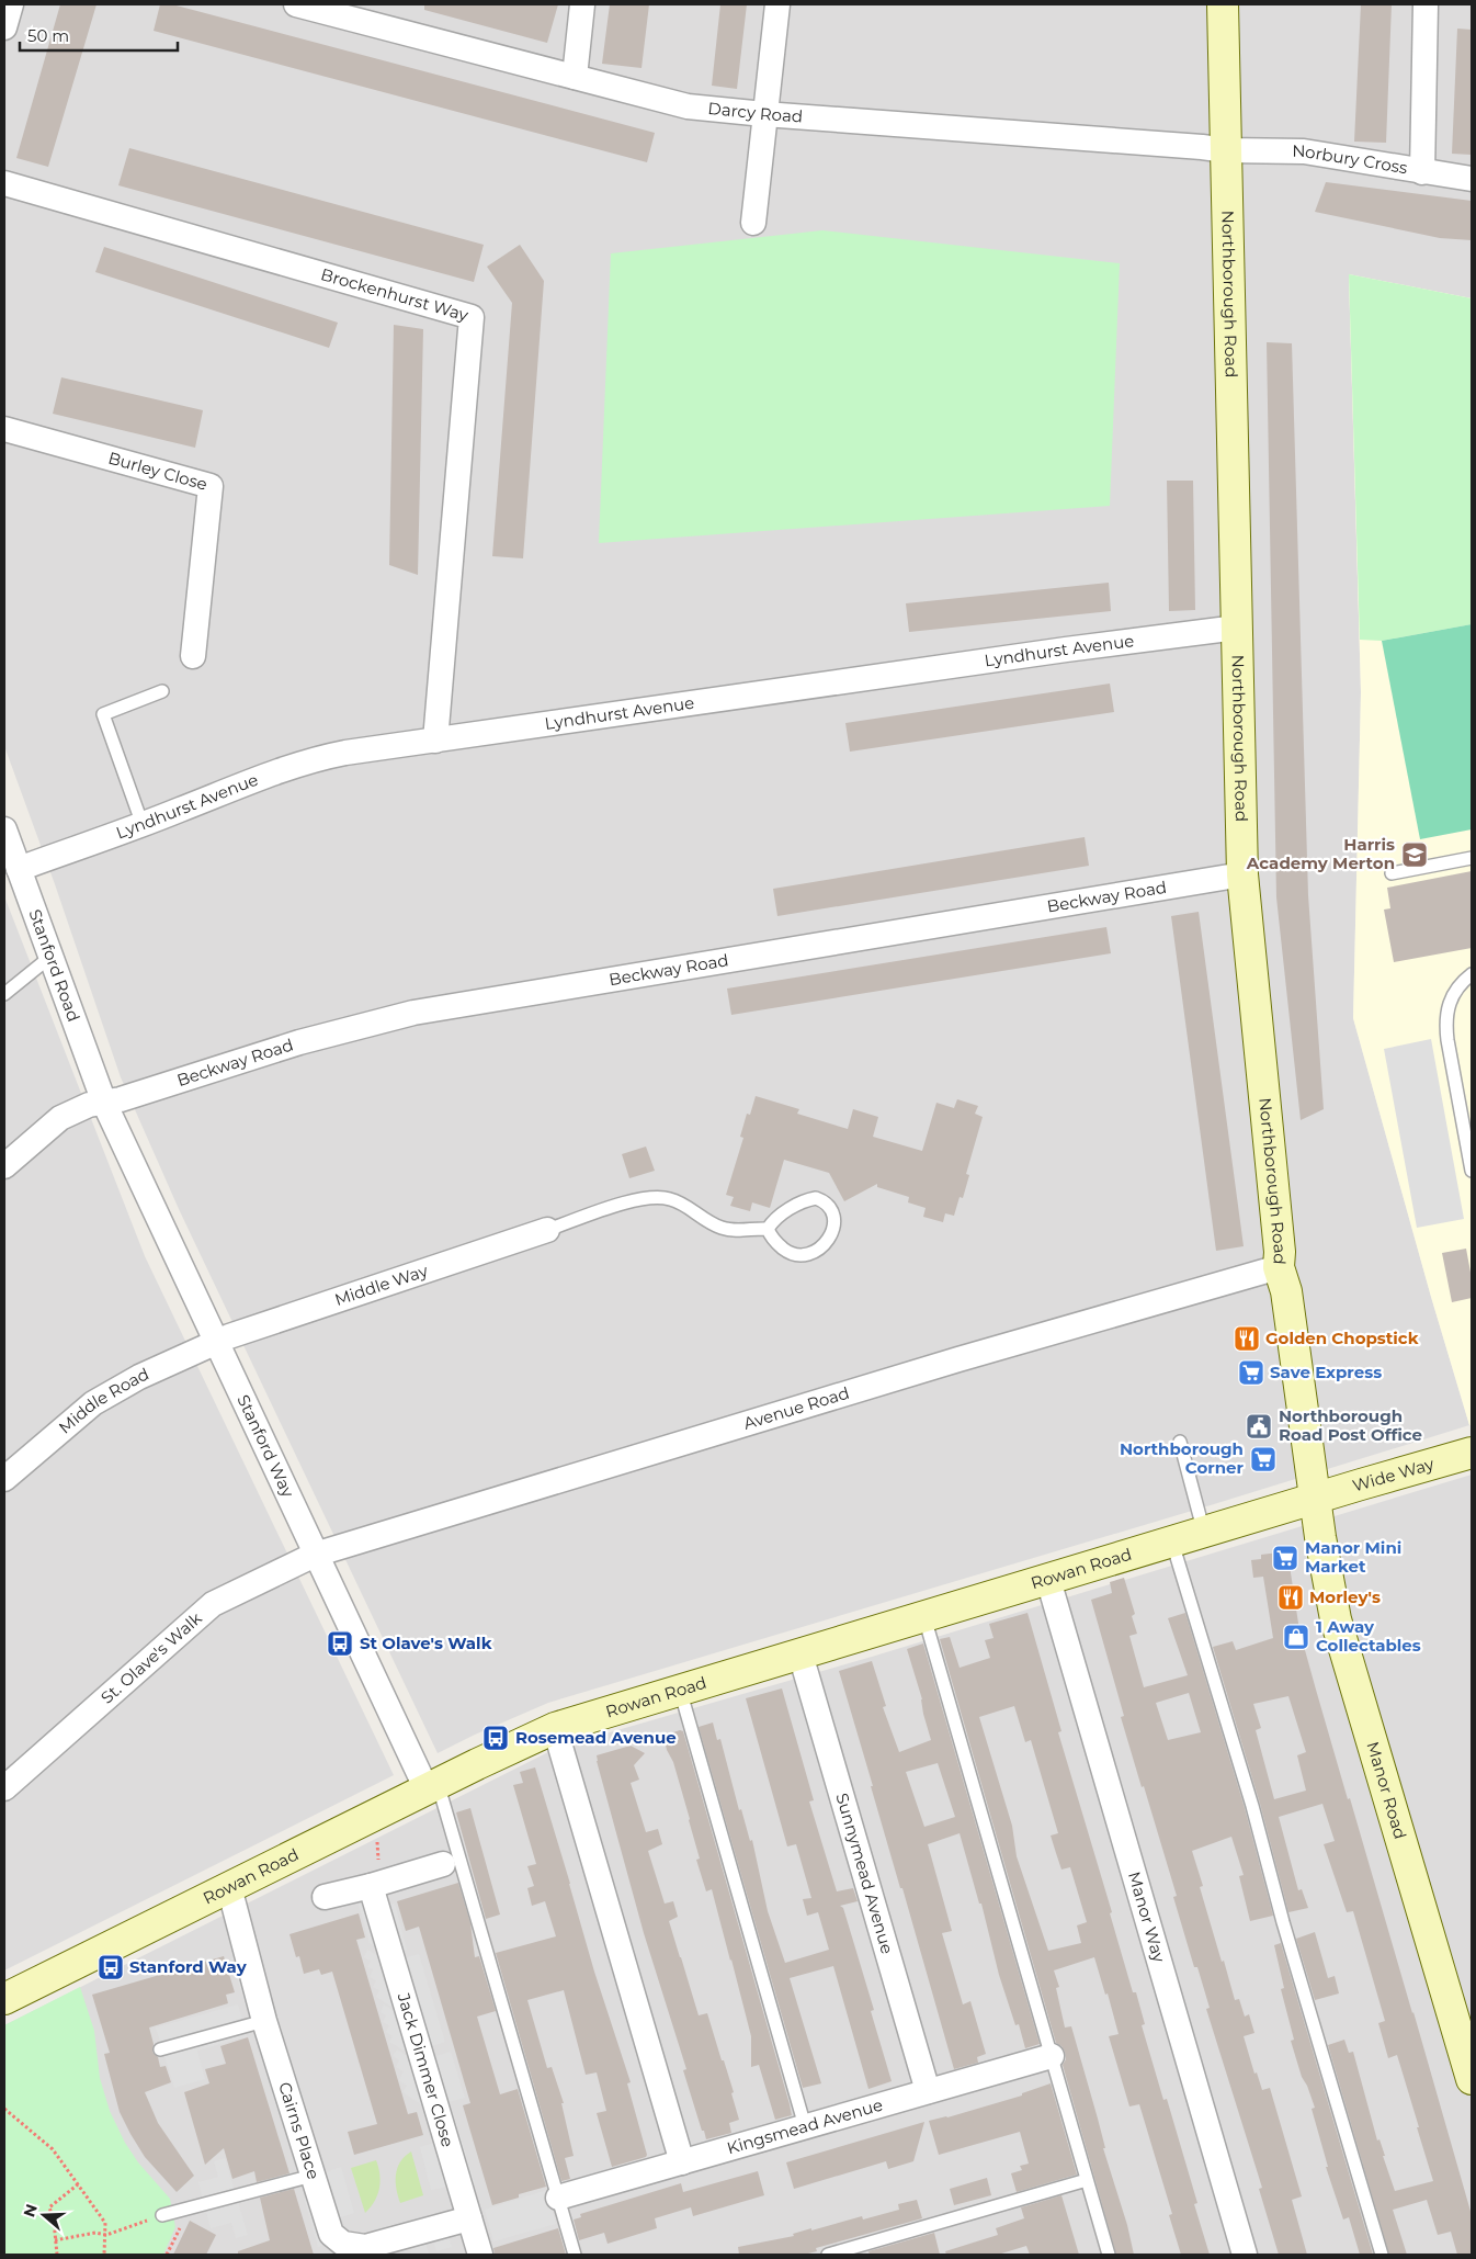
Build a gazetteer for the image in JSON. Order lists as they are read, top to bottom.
{
  "streets": {
    "main road": [
      "Northborough Road",
      "Wide Way",
      "Rowan Road",
      "Manor Road"
    ],
    "street": [
      "Darcy Road",
      "Norbury Cross",
      "Brockenhurst Way",
      "Burley Close",
      "Lyndhurst Avenue",
      "Beckway Road",
      "Stanford Road",
      "Middle Way",
      "Middle Road",
      "Avenue Road",
      "Stanford Way",
      "St. Olave's Walk",
      "Sunnymead Avenue",
      "Manor Way",
      "Jack Dimmer Close",
      "Kingsmead Avenue",
      "Cairns Place"
    ]
  },
  "crossings": [
    ["Darcy Road", "Norbury Cross"],
    ["Darcy Road", "Northborough Road"],
    ["Norbury Cross", "Northborough Road"],
    ["Northborough Road", "Lyndhurst Avenue"],
    ["Northborough Road", "Beckway Road"],
    ["Northborough Road", "Avenue Road"],
    ["Northborough Road", "Wide Way"],
    ["Northborough Road", "Rowan Road"],
    ["Northborough Road", "Manor Road"],
    ["Brockenhurst Way", "Lyndhurst Avenue"],
    ["Lyndhurst Avenue", "Stanford Road"],
    ["Beckway Road", "Stanford Road"],
    ["Beckway Road", "Stanford Way"],
    ["Stanford Road", "Stanford Way"],
    ["Middle Way", "Middle Road"],
    ["Middle Way", "Stanford Way"],
    ["Middle Road", "Stanford Way"],
    ["Avenue Road", "Stanford Way"],
    ["Avenue Road", "St. Olave's Walk"],
    ["Stanford Way", "Rowan Road"],
    ["Stanford Way", "St. Olave's Walk"],
    ["Wide Way", "Rowan Road"],
    ["Wide Way", "Manor Road"],
    ["Rowan Road", "Manor Road"],
    ["Rowan Road", "Sunnymead Avenue"],
    ["Rowan Road", "Manor Way"],
    ["Rowan Road", "Cairns Place"],
    ["Sunnymead Avenue", "Kingsmead Avenue"],
    ["Jack Dimmer Close", "Cairns Place"]
  ],
  "places": {
    "school or university": ["Harris Academy Merton"],
    "restaurant": ["Golden Chopstick", "Morley's"],
    "supermarket": ["Save Express", "Northborough Corner", "Manor Mini Market"],
    "public building": ["Northborough Road Post Office"],
    "shop": ["1 Away Collectables"],
    "bus stop": ["St Olave's Walk", "Rosemead Avenue", "Stanford Way"]
  },
  "scale_bar": "50 m",
  "north": "left"
}
